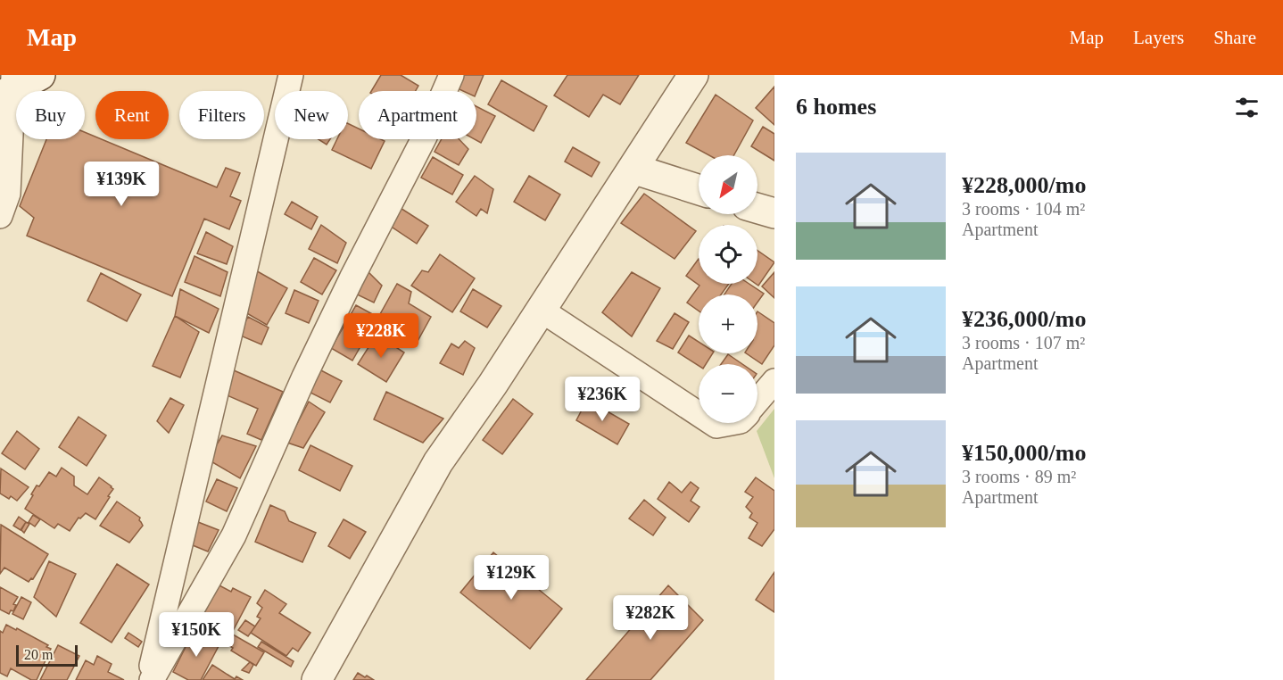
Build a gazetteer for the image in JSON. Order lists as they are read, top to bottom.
{
  "scale_bar": "20 m",
  "north": "bottom left",
  "page": {
    "header": "Map",
    "nav": ["Map", "Layers", "Share"],
    "heading": "6 homes",
    "chip": [
      "Buy",
      "Rent",
      "Filters",
      "New",
      "Apartment"
    ],
    "list": [
      {
        "name": "¥228,000/mo",
        "note": "3 rooms · 104 m² · Apartment"
      },
      {
        "name": "¥236,000/mo",
        "note": "3 rooms · 107 m² · Apartment"
      },
      {
        "name": "¥150,000/mo",
        "note": "3 rooms · 89 m² · Apartment"
      }
    ],
    "map_buttons": ["+", "−"],
    "price": [
      "¥139K",
      "¥228K",
      "¥236K",
      "¥129K",
      "¥282K",
      "¥150K"
    ],
    "scale": "20 m"
  }
}
